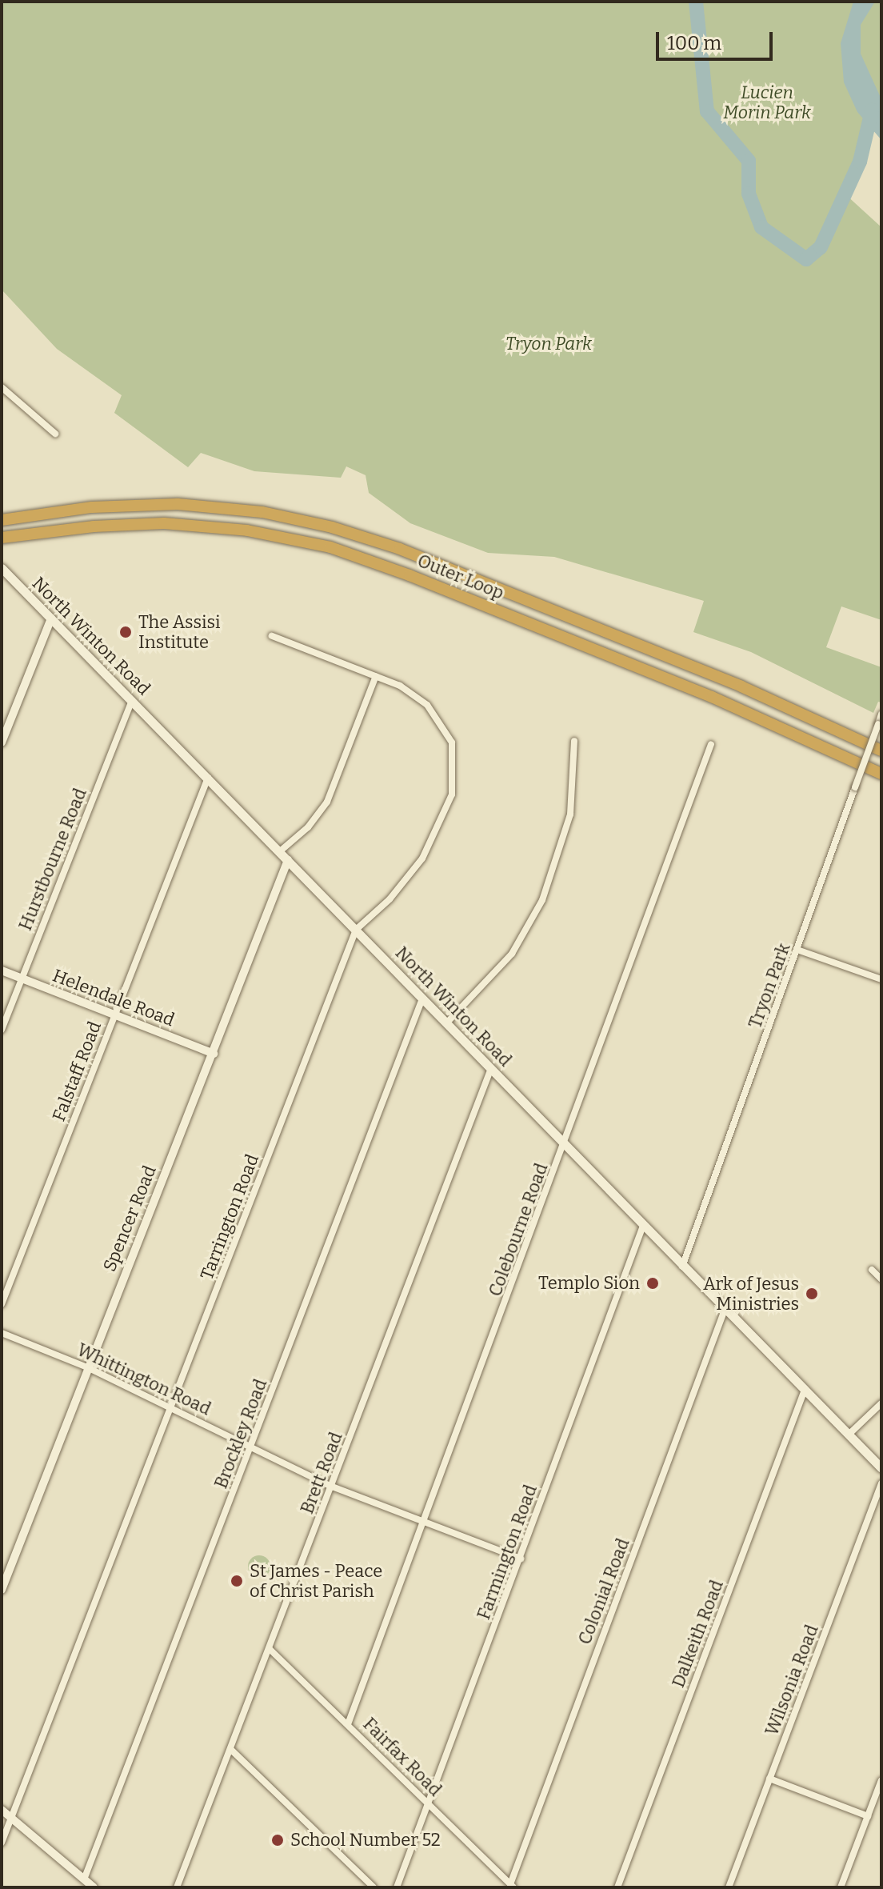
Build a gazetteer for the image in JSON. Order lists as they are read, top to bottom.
{
  "streets": {
    "highway": ["Outer Loop"],
    "main road": ["North Winton Road"],
    "street": [
      "Hurstbourne Road",
      "Tryon Park",
      "Helendale Road",
      "Falstaff Road",
      "Tarrington Road",
      "Spencer Road",
      "Colebourne Road",
      "Whittington Road",
      "Brockley Road",
      "Brett Road",
      "Farmington Road",
      "Colonial Road",
      "Dalkeith Road",
      "Wilsonia Road",
      "Fairfax Road"
    ]
  },
  "crossings": [
    ["North Winton Road", "Hurstbourne Road"],
    ["North Winton Road", "Tryon Park"],
    ["North Winton Road", "Falstaff Road"],
    ["North Winton Road", "Tarrington Road"],
    ["North Winton Road", "Spencer Road"],
    ["North Winton Road", "Colebourne Road"],
    ["North Winton Road", "Brockley Road"],
    ["North Winton Road", "Brett Road"],
    ["North Winton Road", "Farmington Road"],
    ["North Winton Road", "Colonial Road"],
    ["North Winton Road", "Dalkeith Road"],
    ["Hurstbourne Road", "Helendale Road"],
    ["Helendale Road", "Falstaff Road"],
    ["Helendale Road", "Spencer Road"],
    ["Tarrington Road", "Whittington Road"],
    ["Spencer Road", "Whittington Road"],
    ["Colebourne Road", "Whittington Road"],
    ["Colebourne Road", "Fairfax Road"],
    ["Whittington Road", "Brockley Road"],
    ["Whittington Road", "Brett Road"],
    ["Whittington Road", "Farmington Road"],
    ["Brett Road", "Fairfax Road"],
    ["Farmington Road", "Fairfax Road"],
    ["Colonial Road", "Fairfax Road"]
  ],
  "parks": ["Lucien Morin Park", "Tryon Park"],
  "places": [
    "The Assisi Institute",
    "Templo Sion",
    "Ark of Jesus Ministries",
    "St James - Peace of Christ Parish",
    "School Number 52"
  ],
  "scale_bar": "100 m"
}
